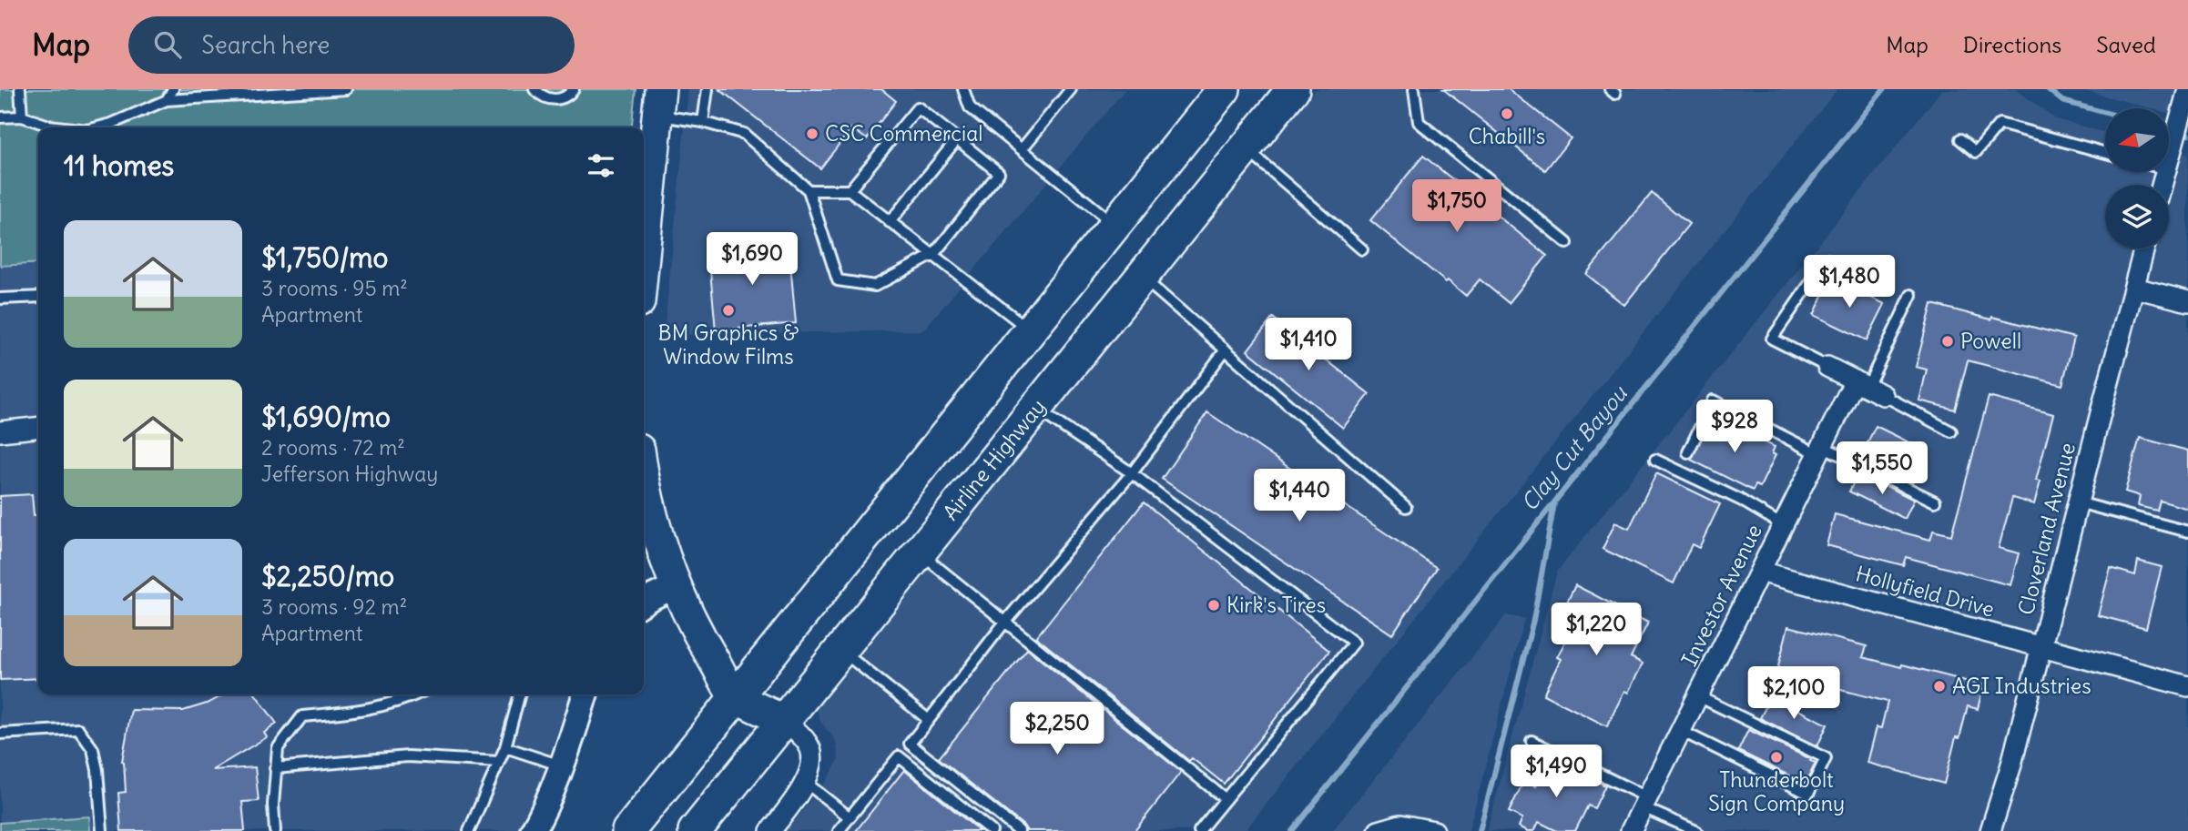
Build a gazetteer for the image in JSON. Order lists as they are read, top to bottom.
{
  "streets": {
    "highway": ["Airline Highway"],
    "street": ["Cloverland Avenue", "Hollyfield Drive", "Investor Avenue"]
  },
  "crossings": [
    ["Cloverland Avenue", "Hollyfield Drive"],
    ["Hollyfield Drive", "Investor Avenue"]
  ],
  "water": ["Clay Cut Bayou"],
  "places": [
    "Chabill's",
    "CSC Commercial",
    "BM Graphics & Window Films",
    "Powell",
    "Kirk's Tires",
    "AGI Industries",
    "Thunderbolt Sign Company"
  ],
  "north": "left",
  "page": {
    "header": "Map",
    "search": "Search here",
    "nav": ["Map", "Directions", "Saved"],
    "heading": "11 homes",
    "price": [
      "$1,750",
      "$1,690",
      "$1,480",
      "$1,410",
      "$928",
      "$1,550",
      "$1,440",
      "$1,220",
      "$2,100",
      "$2,250",
      "$1,490"
    ],
    "list": [
      {
        "name": "$1,750/mo",
        "note": "3 rooms · 95 m² · Apartment"
      },
      {
        "name": "$1,690/mo",
        "note": "2 rooms · 72 m² · Jefferson Highway"
      },
      {
        "name": "$2,250/mo",
        "note": "3 rooms · 92 m² · Apartment"
      }
    ]
  }
}
